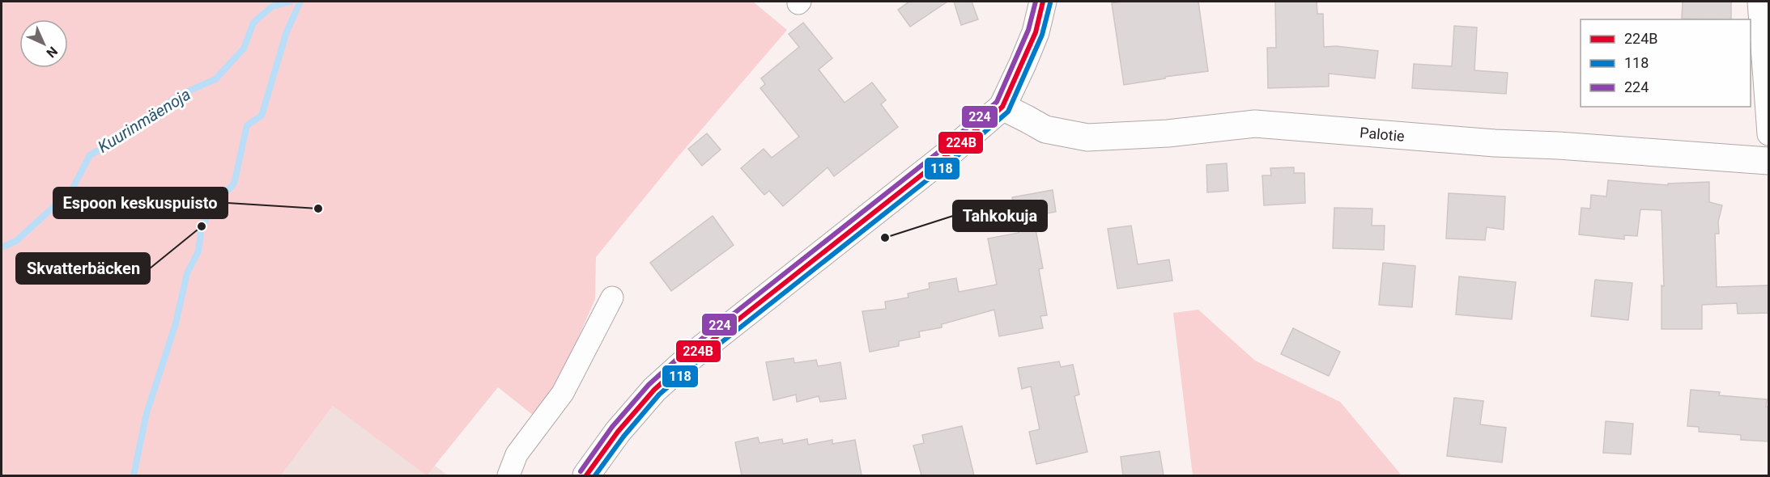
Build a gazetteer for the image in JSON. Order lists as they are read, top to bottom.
{
  "streets": {
    "street": ["Palotie"]
  },
  "water": ["Kuurinmäenoja"],
  "places": ["Espoon keskuspuisto", "Skvatterbäcken", "Tahkokuja"],
  "lines": ["transit line 224B", "transit line 224", "transit line 118"],
  "legend": ["224B", "118", "224"],
  "north": "bottom right"
}
